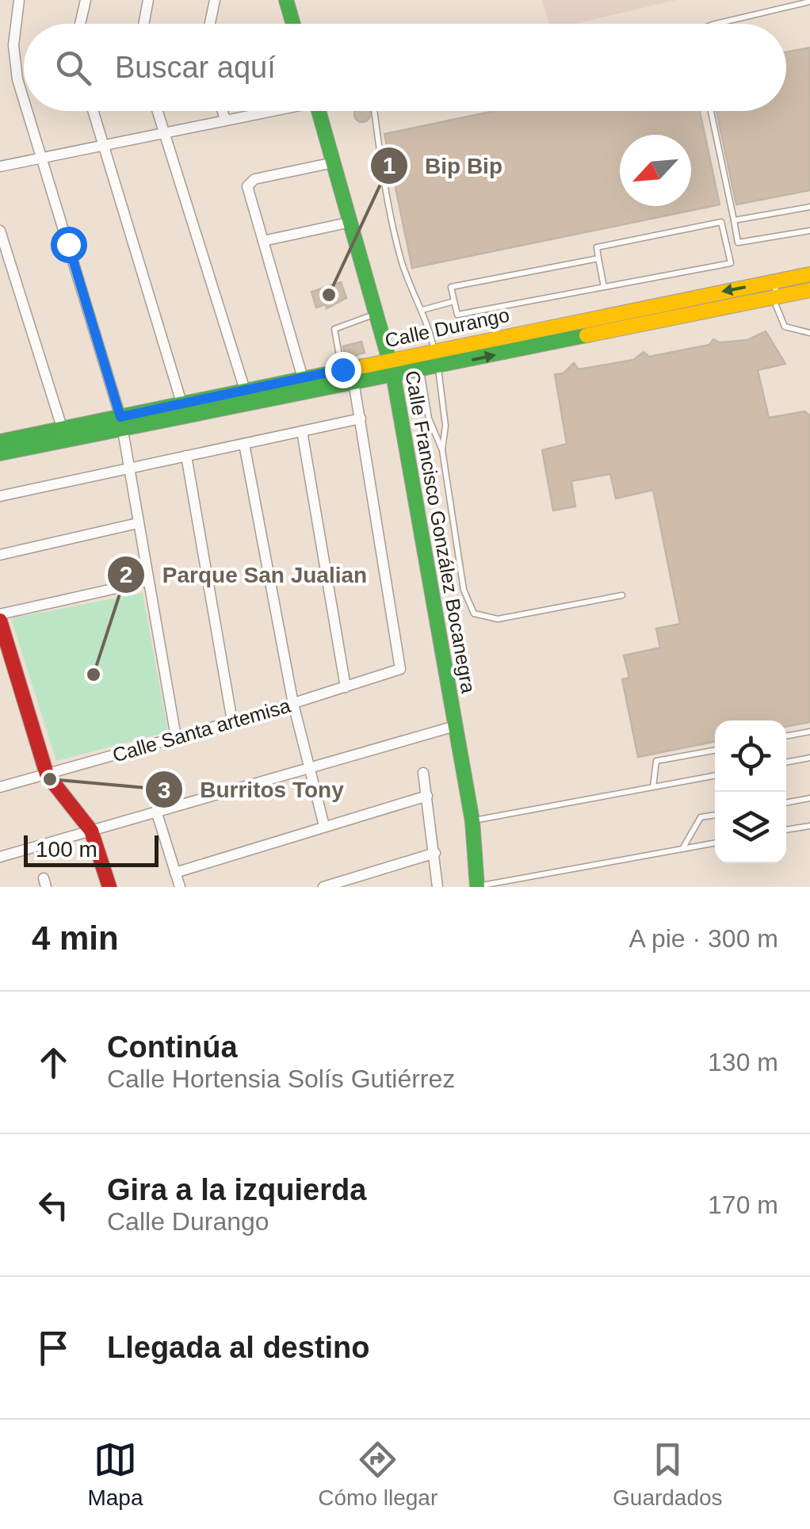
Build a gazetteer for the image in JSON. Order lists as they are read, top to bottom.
{
  "streets": {
    "main road": ["Calle Durango", "Calle Francisco González Bocanegra"],
    "street": ["Calle Santa artemisa"]
  },
  "crossings": [
    ["Calle Durango", "Calle Francisco González Bocanegra"]
  ],
  "places": ["Bip Bip", "Parque San Jualian", "Burritos Tony"],
  "scale_bar": "100 m",
  "north": "bottom left",
  "page": {
    "search": "Buscar aquí",
    "scale": "100 m",
    "heading": ["4 min", "A pie · 300 m"],
    "list": [
      ["Continúa", "Calle Hortensia Solís Gutiérrez", "130 m"],
      ["Gira a la izquierda", "Calle Durango", "170 m"],
      "Llegada al destino"
    ],
    "nav": ["Mapa", "Cómo llegar", "Guardados"]
  }
}
